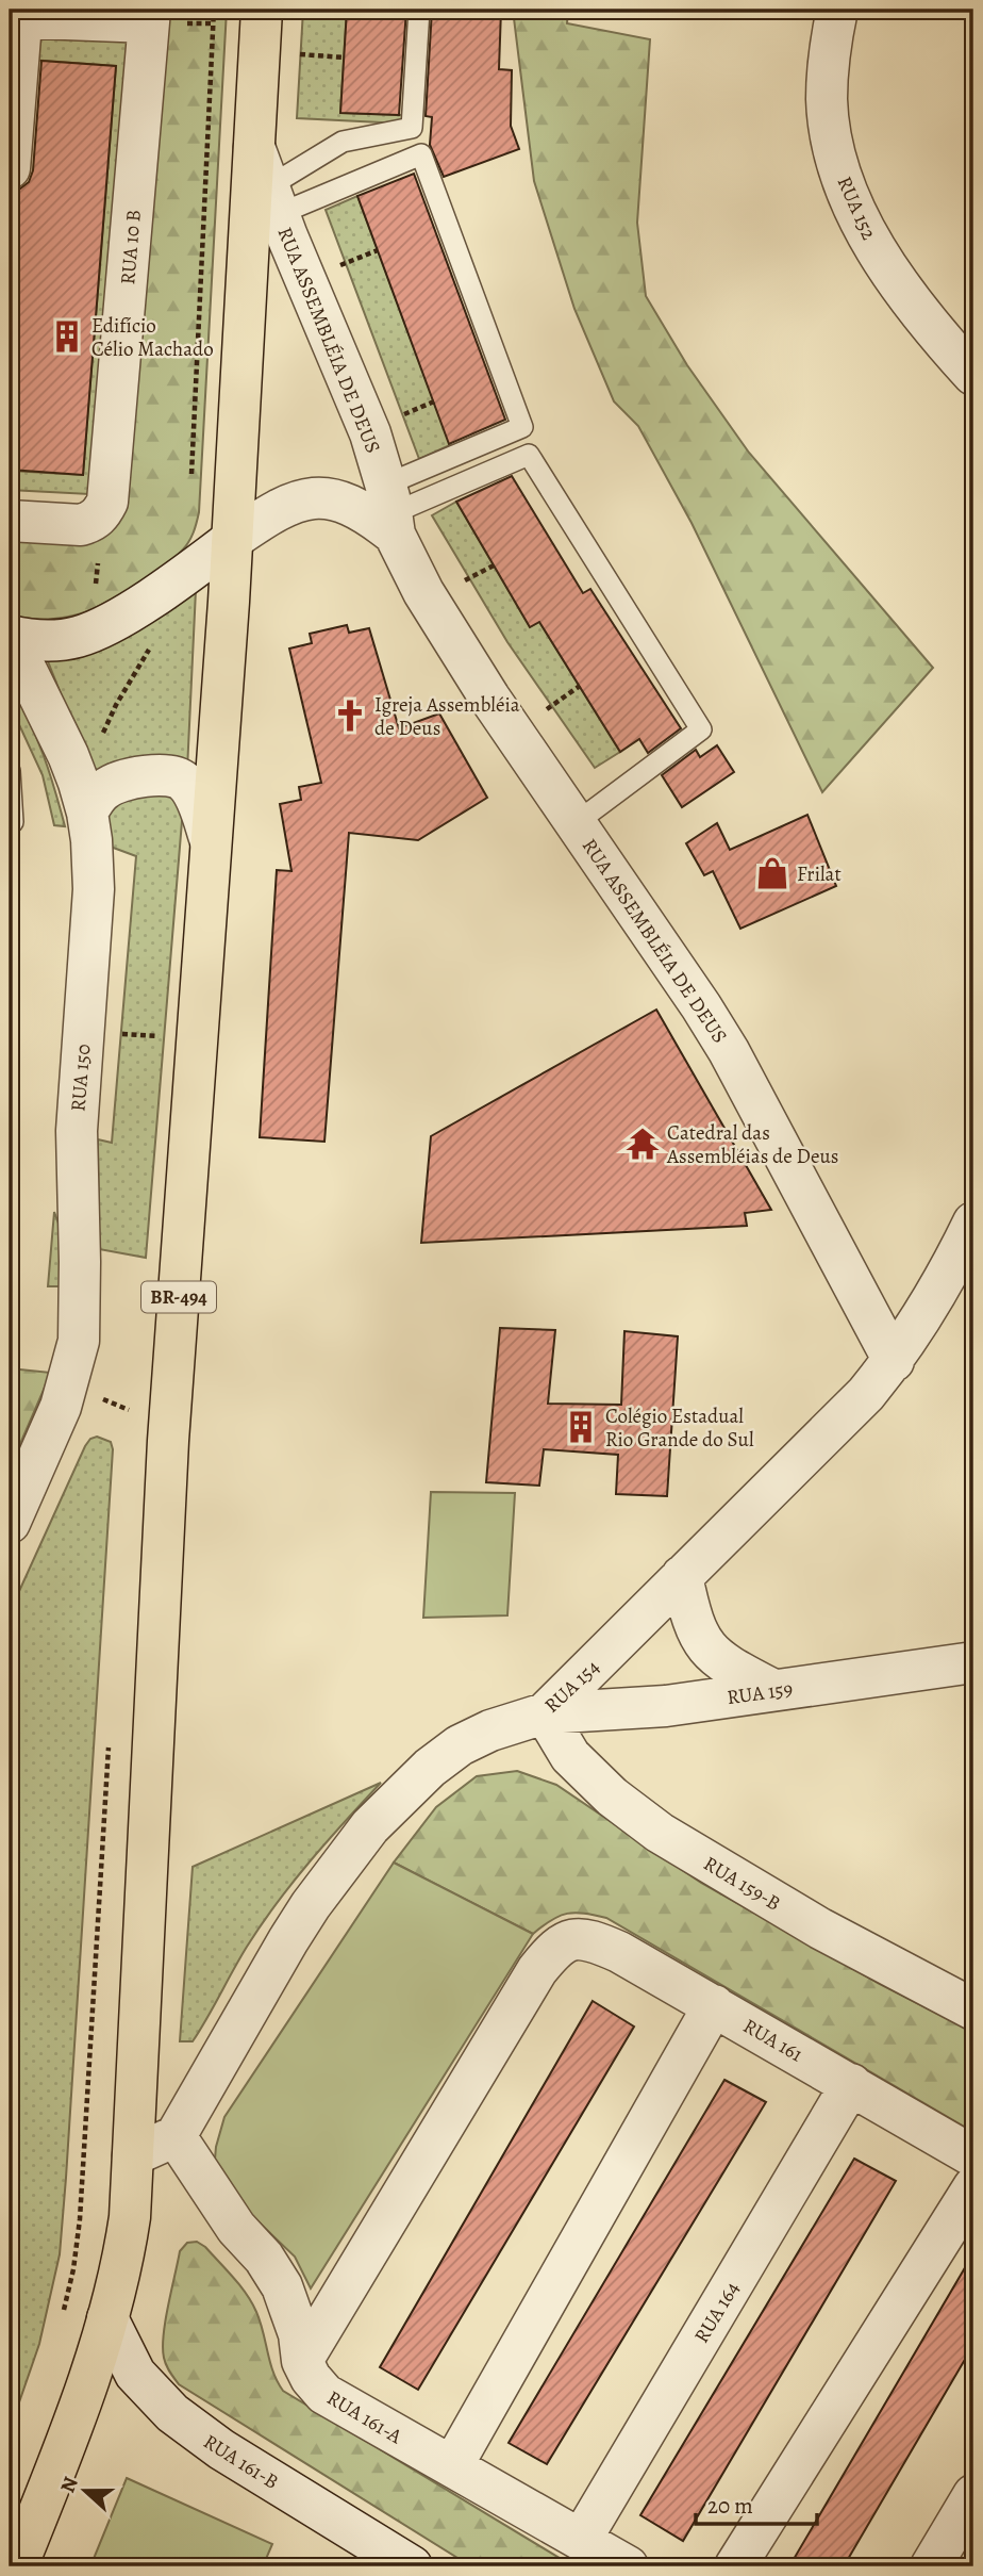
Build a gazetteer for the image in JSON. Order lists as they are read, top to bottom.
{
  "streets": {
    "main road": ["BR-494"],
    "street": [
      "RUA 152",
      "RUA 10 B",
      "RUA ASSEMBLÉIA DE DEUS",
      "RUA 150",
      "RUA 154",
      "RUA 159",
      "RUA 159-B",
      "RUA 161",
      "RUA 164",
      "RUA 161-A",
      "RUA 161-B"
    ]
  },
  "crossings": [
    ["RUA ASSEMBLÉIA DE DEUS", "RUA 150"],
    ["RUA ASSEMBLÉIA DE DEUS", "BR-494"],
    ["RUA ASSEMBLÉIA DE DEUS", "RUA 154"],
    ["BR-494", "RUA 161-B"],
    ["RUA 154", "RUA 159"],
    ["RUA 154", "RUA 159-B"],
    ["RUA 154", "RUA 161-A"],
    ["RUA 159", "RUA 159-B"],
    ["RUA 161", "RUA 164"],
    ["RUA 161", "RUA 161-A"],
    ["RUA 164", "RUA 161-A"]
  ],
  "places": {
    "building": ["Edifício Célio Machado", "Colégio Estadual Rio Grande do Sul"],
    "church": ["Igreja Assembléia de Deus"],
    "shop": ["Frilat"],
    "temple": ["Catedral das Assembléias de Deus"]
  },
  "scale_bar": "20 m",
  "north": "left"
}
